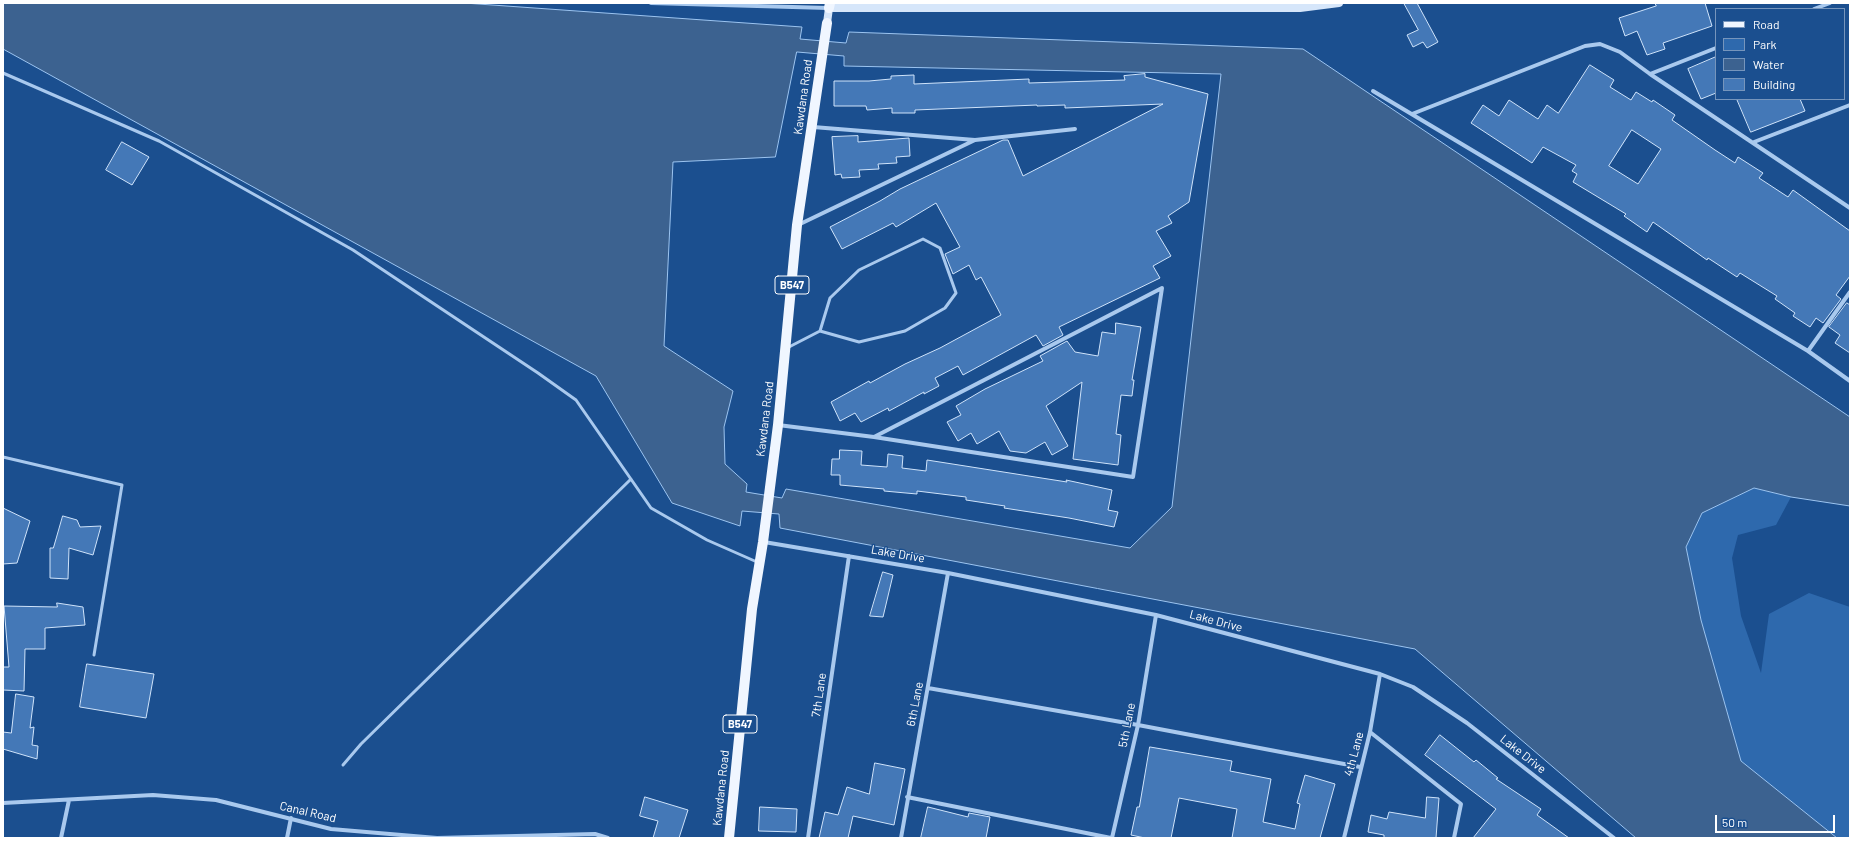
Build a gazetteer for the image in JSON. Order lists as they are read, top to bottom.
{
  "streets": {
    "main road": ["Kawdana Road", "B547"],
    "street": [
      "Lake Drive",
      "7th Lane",
      "6th Lane",
      "5th Lane",
      "4th Lane",
      "Canal Road"
    ]
  },
  "crossings": [
    ["Kawdana Road", "Lake Drive"],
    ["Lake Drive", "7th Lane"],
    ["Lake Drive", "6th Lane"],
    ["Lake Drive", "5th Lane"],
    ["Lake Drive", "4th Lane"]
  ],
  "legend": [
    "Road",
    "Park",
    "Water",
    "Building"
  ],
  "scale_bar": "50 m"
}
